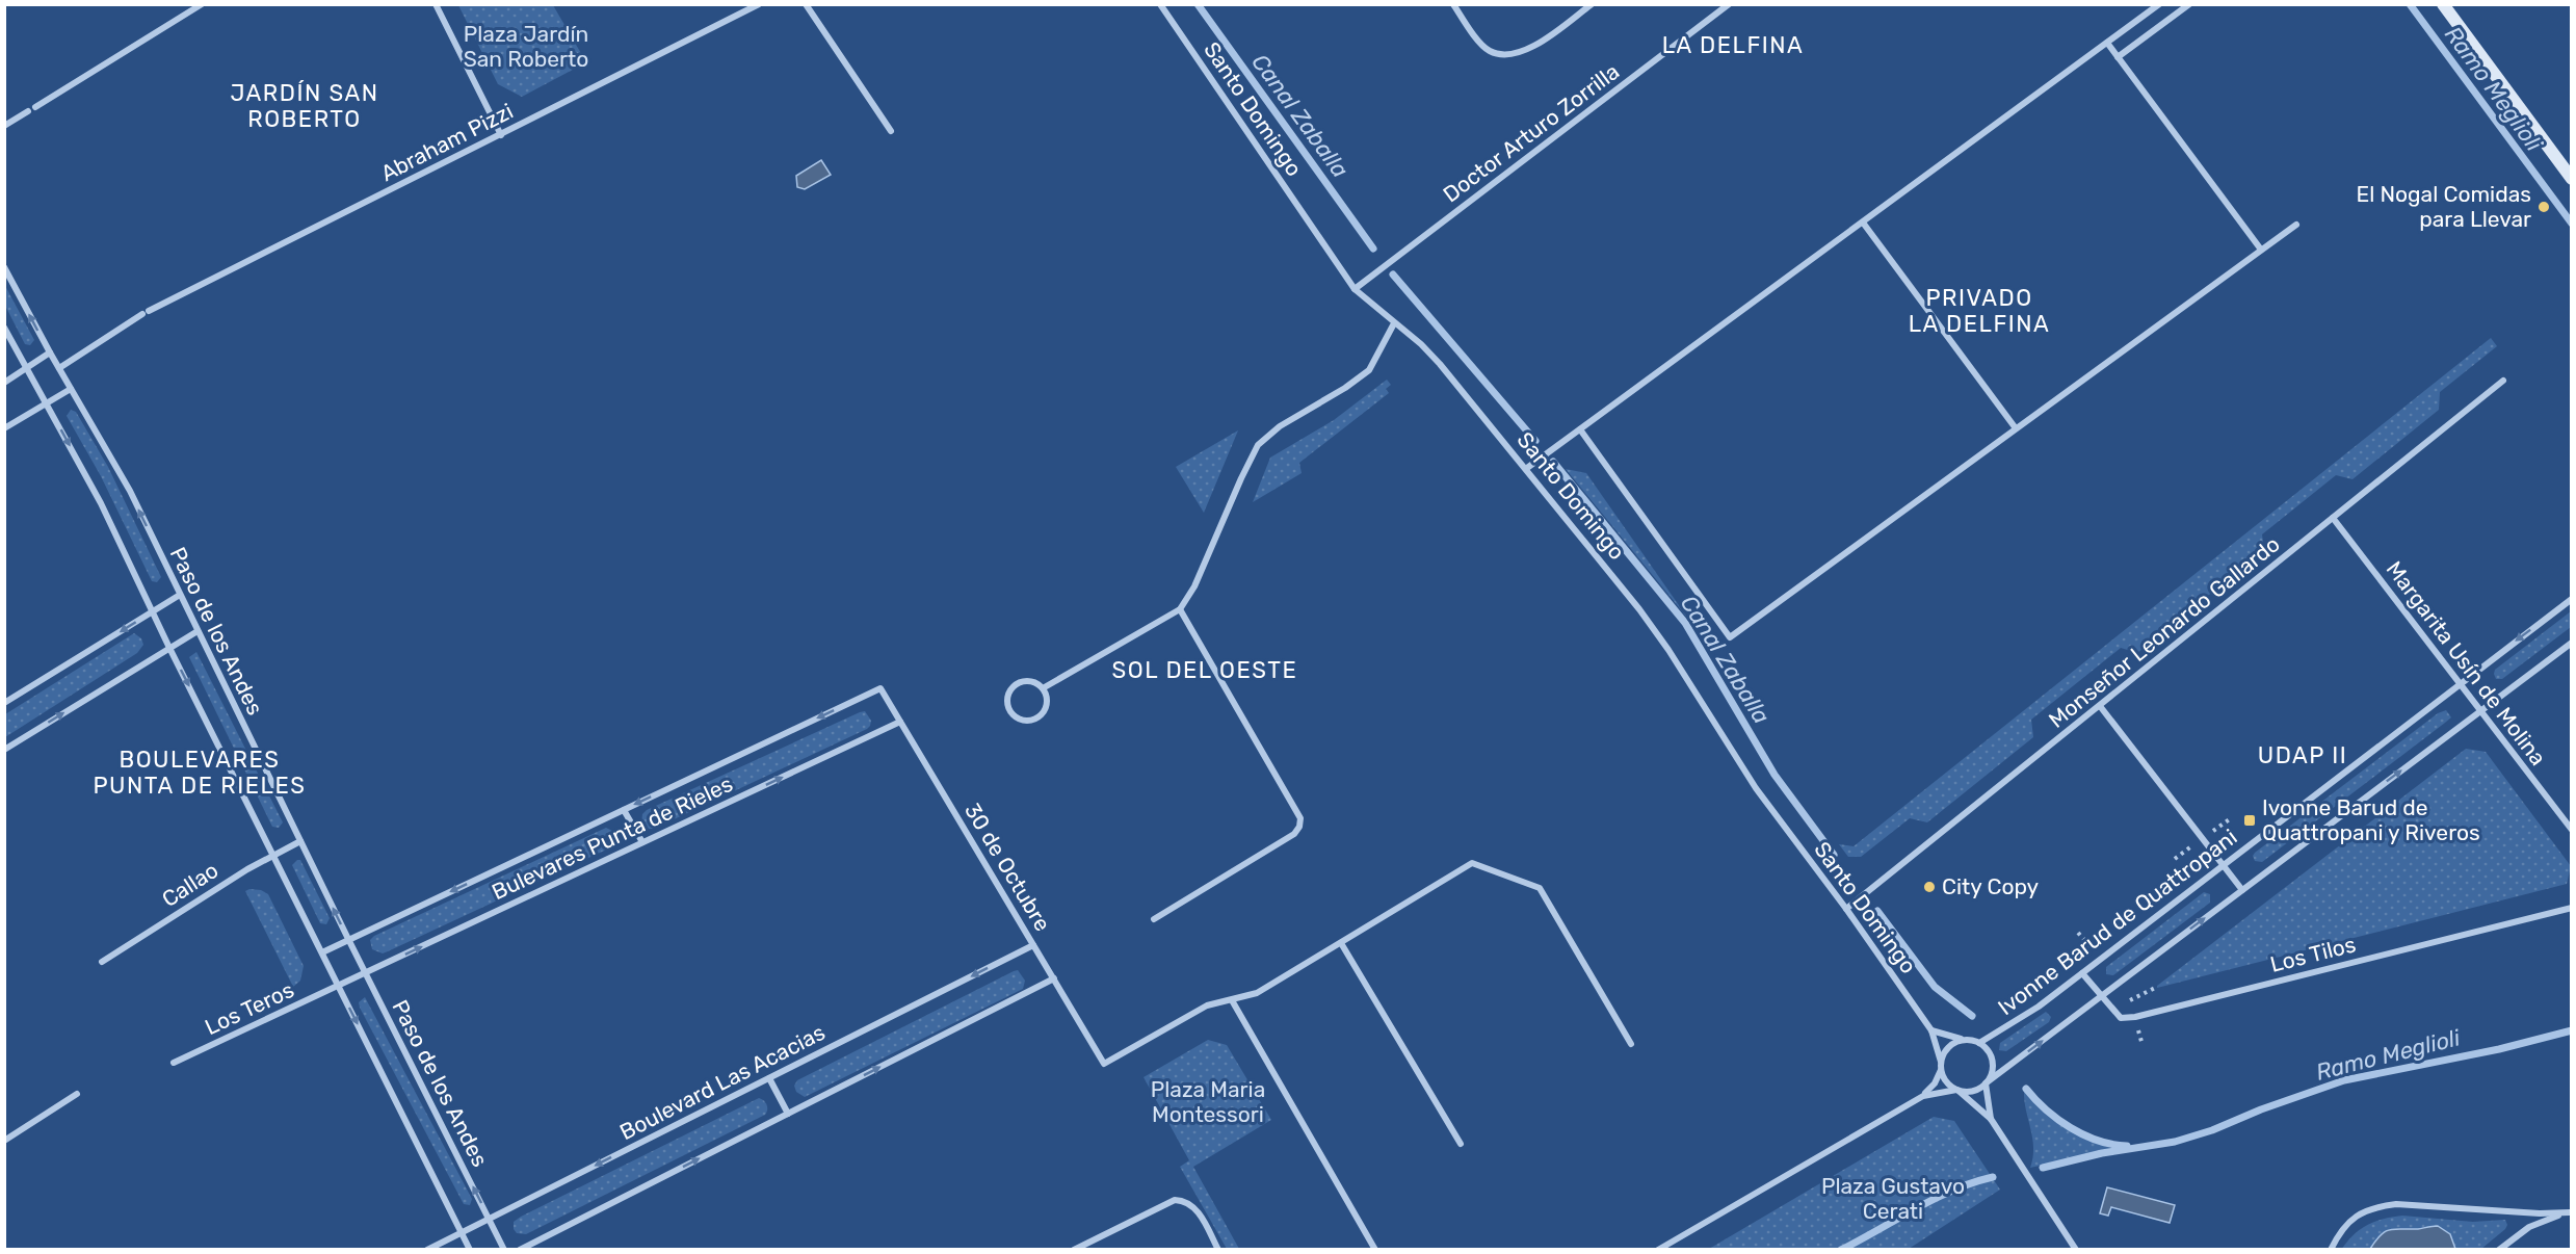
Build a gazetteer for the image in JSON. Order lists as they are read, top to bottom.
{
  "streets": {
    "street": [
      "Santo Domingo",
      "Doctor Arturo Zorrilla",
      "Abraham Pizzi",
      "Paso de los Andes",
      "Monseñor Leonardo Gallardo",
      "Margarita Usín de Molina",
      "Bulevares Punta de Rieles",
      "30 de Octubre",
      "Callao",
      "Ivonne Barud de Quattropani",
      "Los Tilos",
      "Los Teros",
      "Boulevard Las Acacias"
    ]
  },
  "crossings": [
    ["Santo Domingo", "Doctor Arturo Zorrilla"],
    ["Santo Domingo", "Monseñor Leonardo Gallardo"],
    ["Santo Domingo", "Ivonne Barud de Quattropani"],
    ["Abraham Pizzi", "Paso de los Andes"],
    ["Paso de los Andes", "Bulevares Punta de Rieles"],
    ["Paso de los Andes", "Callao"],
    ["Paso de los Andes", "Boulevard Las Acacias"],
    ["Monseñor Leonardo Gallardo", "Margarita Usín de Molina"],
    ["Margarita Usín de Molina", "Ivonne Barud de Quattropani"],
    ["Bulevares Punta de Rieles", "30 de Octubre"],
    ["Bulevares Punta de Rieles", "Los Teros"],
    ["30 de Octubre", "Boulevard Las Acacias"],
    ["Ivonne Barud de Quattropani", "Los Tilos"]
  ],
  "districts": [
    "LA DELFINA",
    "JARDÍN SAN ROBERTO",
    "PRIVADO LA DELFINA",
    "SOL DEL OESTE",
    "UDAP II",
    "BOULEVARES PUNTA DE RIELES"
  ],
  "water": ["Ramo Meglioli", "Canal Zaballa"],
  "parks": ["Plaza Jardín San Roberto", "Plaza Maria Montessori", "Plaza Gustavo Cerati"],
  "places": {
    "other": ["El Nogal Comidas para Llevar", "City Copy"],
    "transit": ["Ivonne Barud de Quattropani y Riveros"]
  }
}
